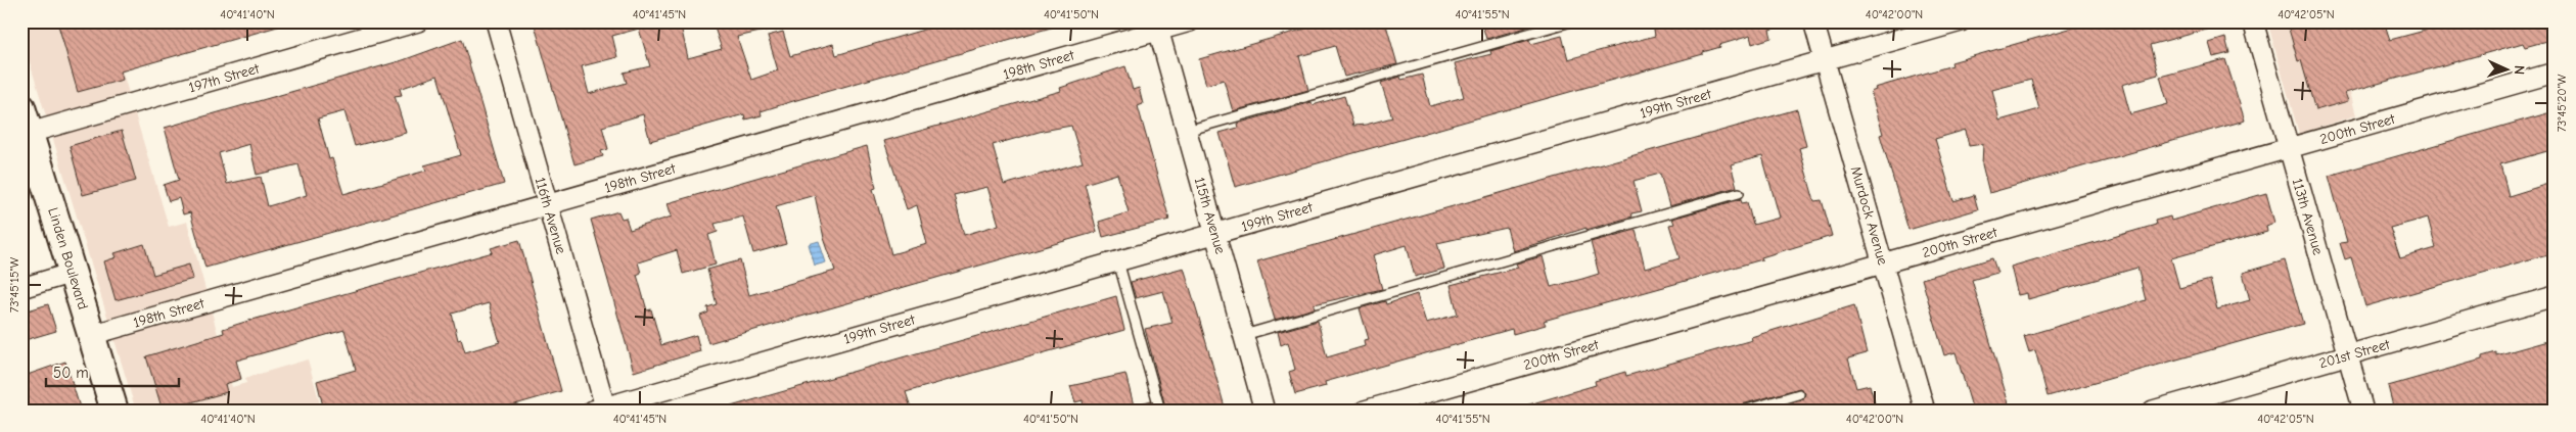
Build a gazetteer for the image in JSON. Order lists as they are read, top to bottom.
{
  "streets": {
    "main road": ["Linden Boulevard"],
    "street": [
      "198th Street",
      "197th Street",
      "199th Street",
      "200th Street",
      "116th Avenue",
      "115th Avenue",
      "Murdock Avenue",
      "113th Avenue",
      "201st Street"
    ]
  },
  "crossings": [
    ["198th Street", "116th Avenue"],
    ["198th Street", "115th Avenue"],
    ["198th Street", "Linden Boulevard"],
    ["197th Street", "Linden Boulevard"],
    ["199th Street", "116th Avenue"],
    ["199th Street", "115th Avenue"],
    ["199th Street", "Murdock Avenue"],
    ["200th Street", "Murdock Avenue"],
    ["200th Street", "113th Avenue"],
    ["113th Avenue", "201st Street"]
  ],
  "scale_bar": "50 m",
  "north": "right",
  "coordinates": [
    "40°41'40\"N",
    "40°41'45\"N",
    "40°41'50\"N",
    "40°41'55\"N",
    "40°42'00\"N",
    "40°42'05\"N",
    "73°45'20\"W",
    "73°45'15\"W"
  ]
}
